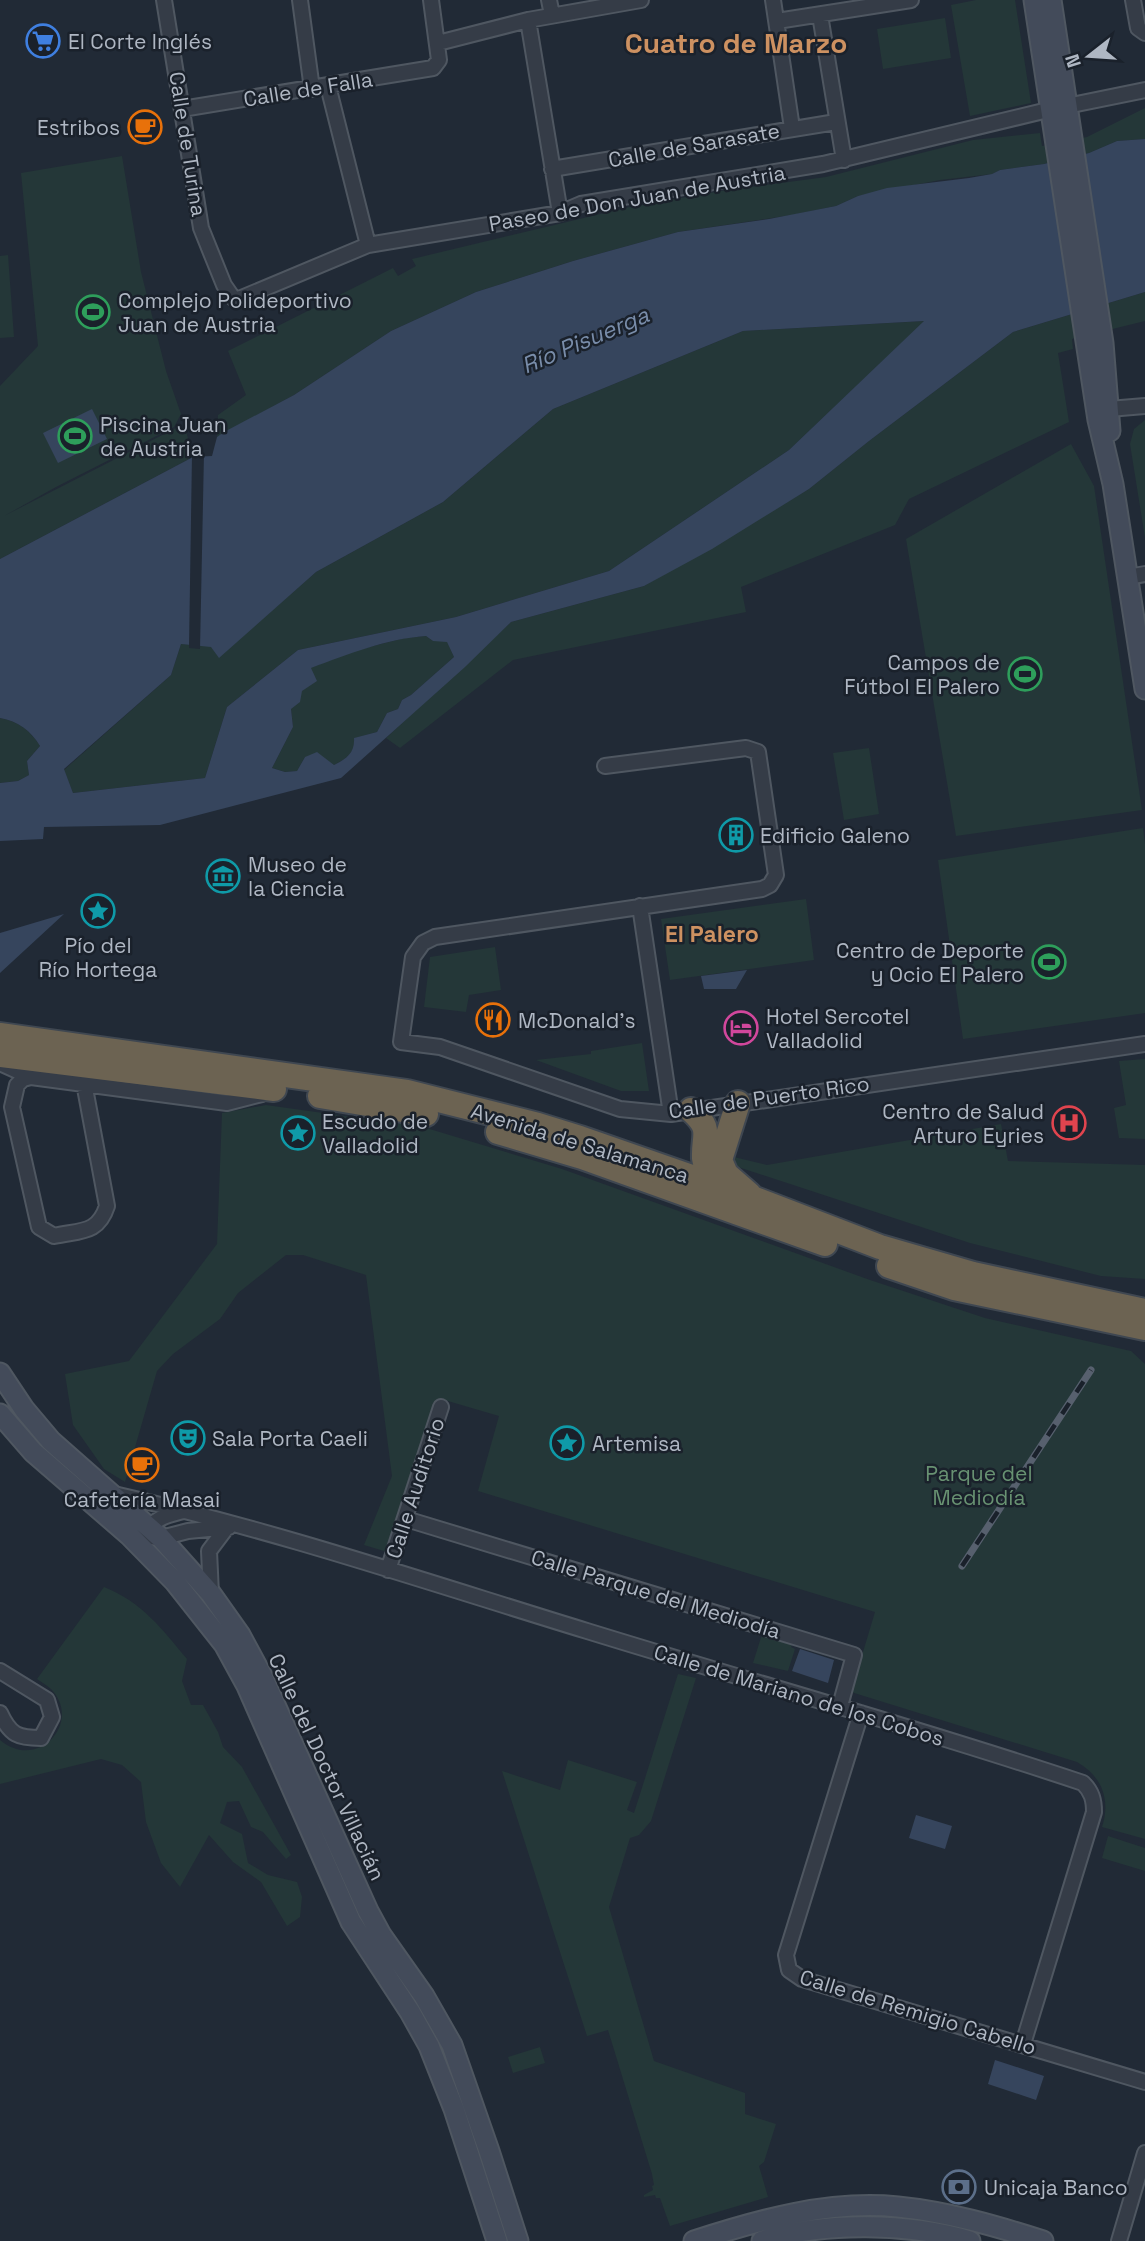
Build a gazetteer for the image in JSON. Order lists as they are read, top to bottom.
{
  "streets": {
    "highway": ["Avenida de Salamanca"],
    "street": [
      "Calle de Falla",
      "Calle de Turina",
      "Calle de Sarasate",
      "Paseo de Don Juan de Austria",
      "Calle de Puerto Rico",
      "Calle Auditorio",
      "Calle Parque del Mediodía",
      "Calle de Mariano de los Cobos",
      "Calle del Doctor Villacián",
      "Calle de Remigio Cabello"
    ]
  },
  "crossings": [
    ["Calle de Falla", "Calle de Turina"],
    ["Calle de Turina", "Paseo de Don Juan de Austria"],
    ["Calle Auditorio", "Calle Parque del Mediodía"],
    ["Calle Auditorio", "Calle de Mariano de los Cobos"],
    ["Calle Parque del Mediodía", "Calle de Mariano de los Cobos"],
    ["Calle de Mariano de los Cobos", "Calle del Doctor Villacián"],
    ["Calle de Mariano de los Cobos", "Calle de Remigio Cabello"]
  ],
  "districts": ["Cuatro de Marzo", "El Palero"],
  "water": ["Río Pisuerga"],
  "parks": ["Parque del Mediodía"],
  "places": {
    "supermarket": ["El Corte Inglés"],
    "cafe": ["Estribos", "Cafetería Masai"],
    "sports": [
      "Complejo Polideportivo Juan de Austria",
      "Piscina Juan de Austria",
      "Campos de Fútbol El Palero",
      "Centro de Deporte y Ocio El Palero"
    ],
    "building": ["Edificio Galeno"],
    "museum": ["Museo de la Ciencia"],
    "place": ["Pío del Río Hortega", "Escudo de Valladolid", "Artemisa"],
    "restaurant": ["McDonald's"],
    "hotel": ["Hotel Sercotel Valladolid"],
    "hospital": ["Centro de Salud Arturo Eyries"],
    "theatre": ["Sala Porta Caeli"],
    "bank": ["Unicaja Banco"]
  },
  "north": "left"
}
